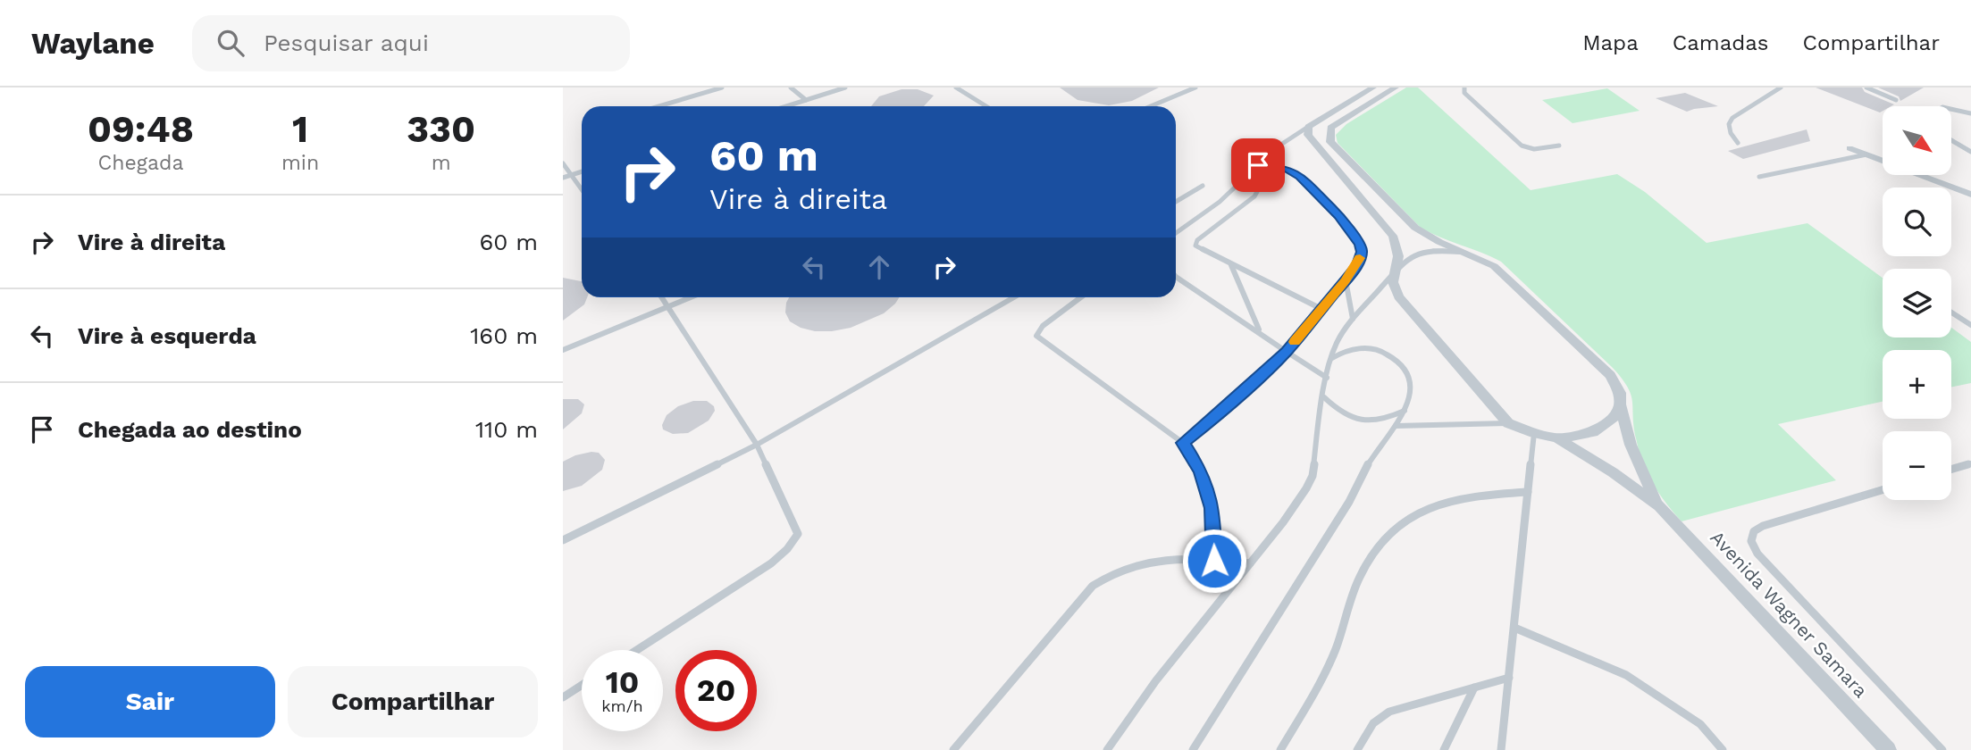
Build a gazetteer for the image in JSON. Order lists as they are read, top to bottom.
{
  "streets": {
    "street": ["Avenida Wagner Samara"]
  },
  "north": "bottom right",
  "page": {
    "header": "Waylane",
    "search": "Pesquisar aqui",
    "nav": ["Mapa", "Camadas", "Compartilhar"],
    "eta": [
      "09:48",
      "Chegada",
      "1",
      "min",
      "330",
      "m"
    ],
    "map_buttons": ["+", "−"],
    "turn": ["60 m", "Vire à direita"],
    "list": [
      {
        "name": "Vire à direita",
        "value": "60 m"
      },
      {
        "name": "Vire à esquerda",
        "value": "160 m"
      },
      {
        "name": "Chegada ao destino",
        "value": "110 m"
      }
    ],
    "speed": "10 km/h",
    "limit": "20",
    "buttons": ["Sair", "Compartilhar"]
  }
}
